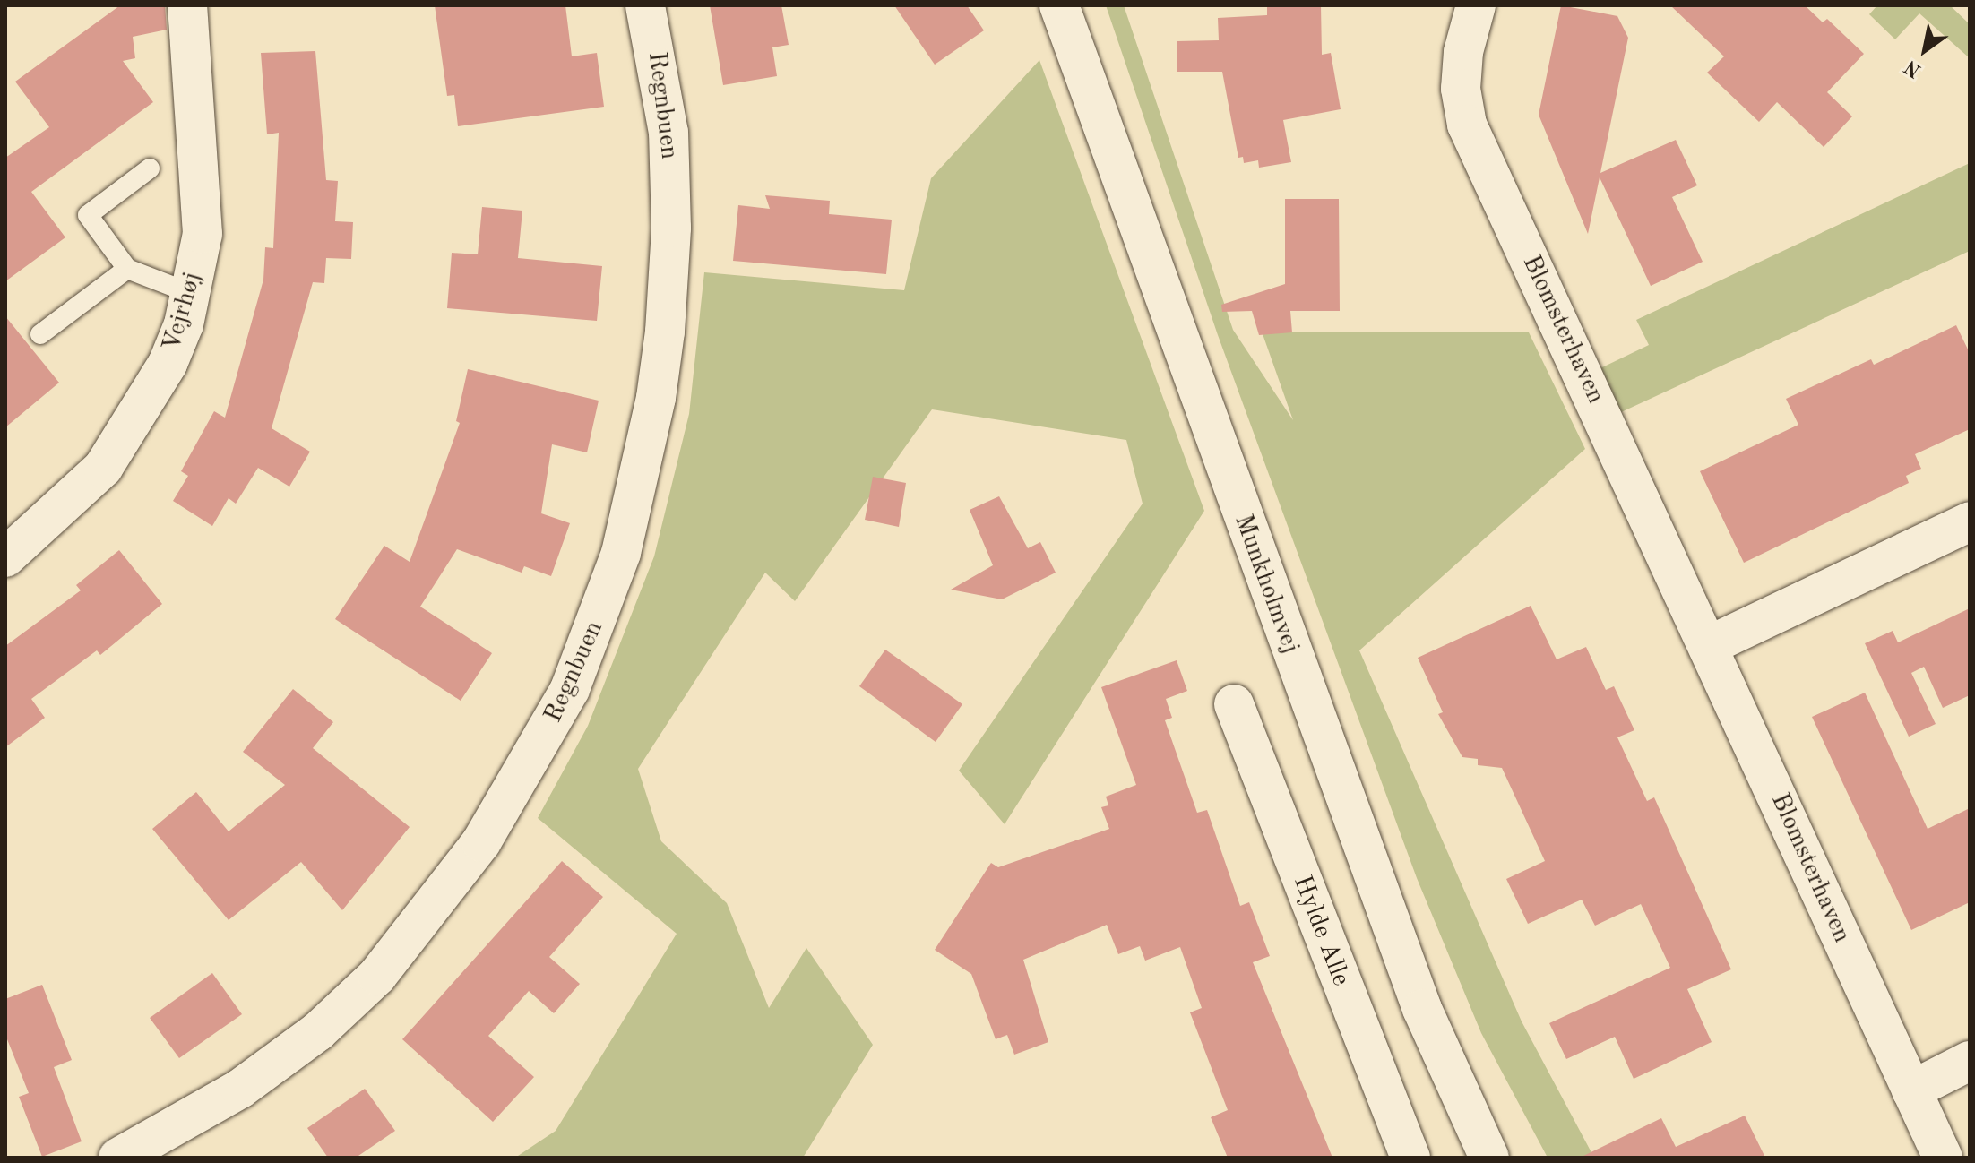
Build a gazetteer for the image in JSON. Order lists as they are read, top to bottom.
{
  "streets": {
    "street": [
      "Regnbuen",
      "Vejrhøj",
      "Blomsterhaven",
      "Munkholmvej",
      "Hylde Alle"
    ]
  },
  "north": "bottom left"
}
